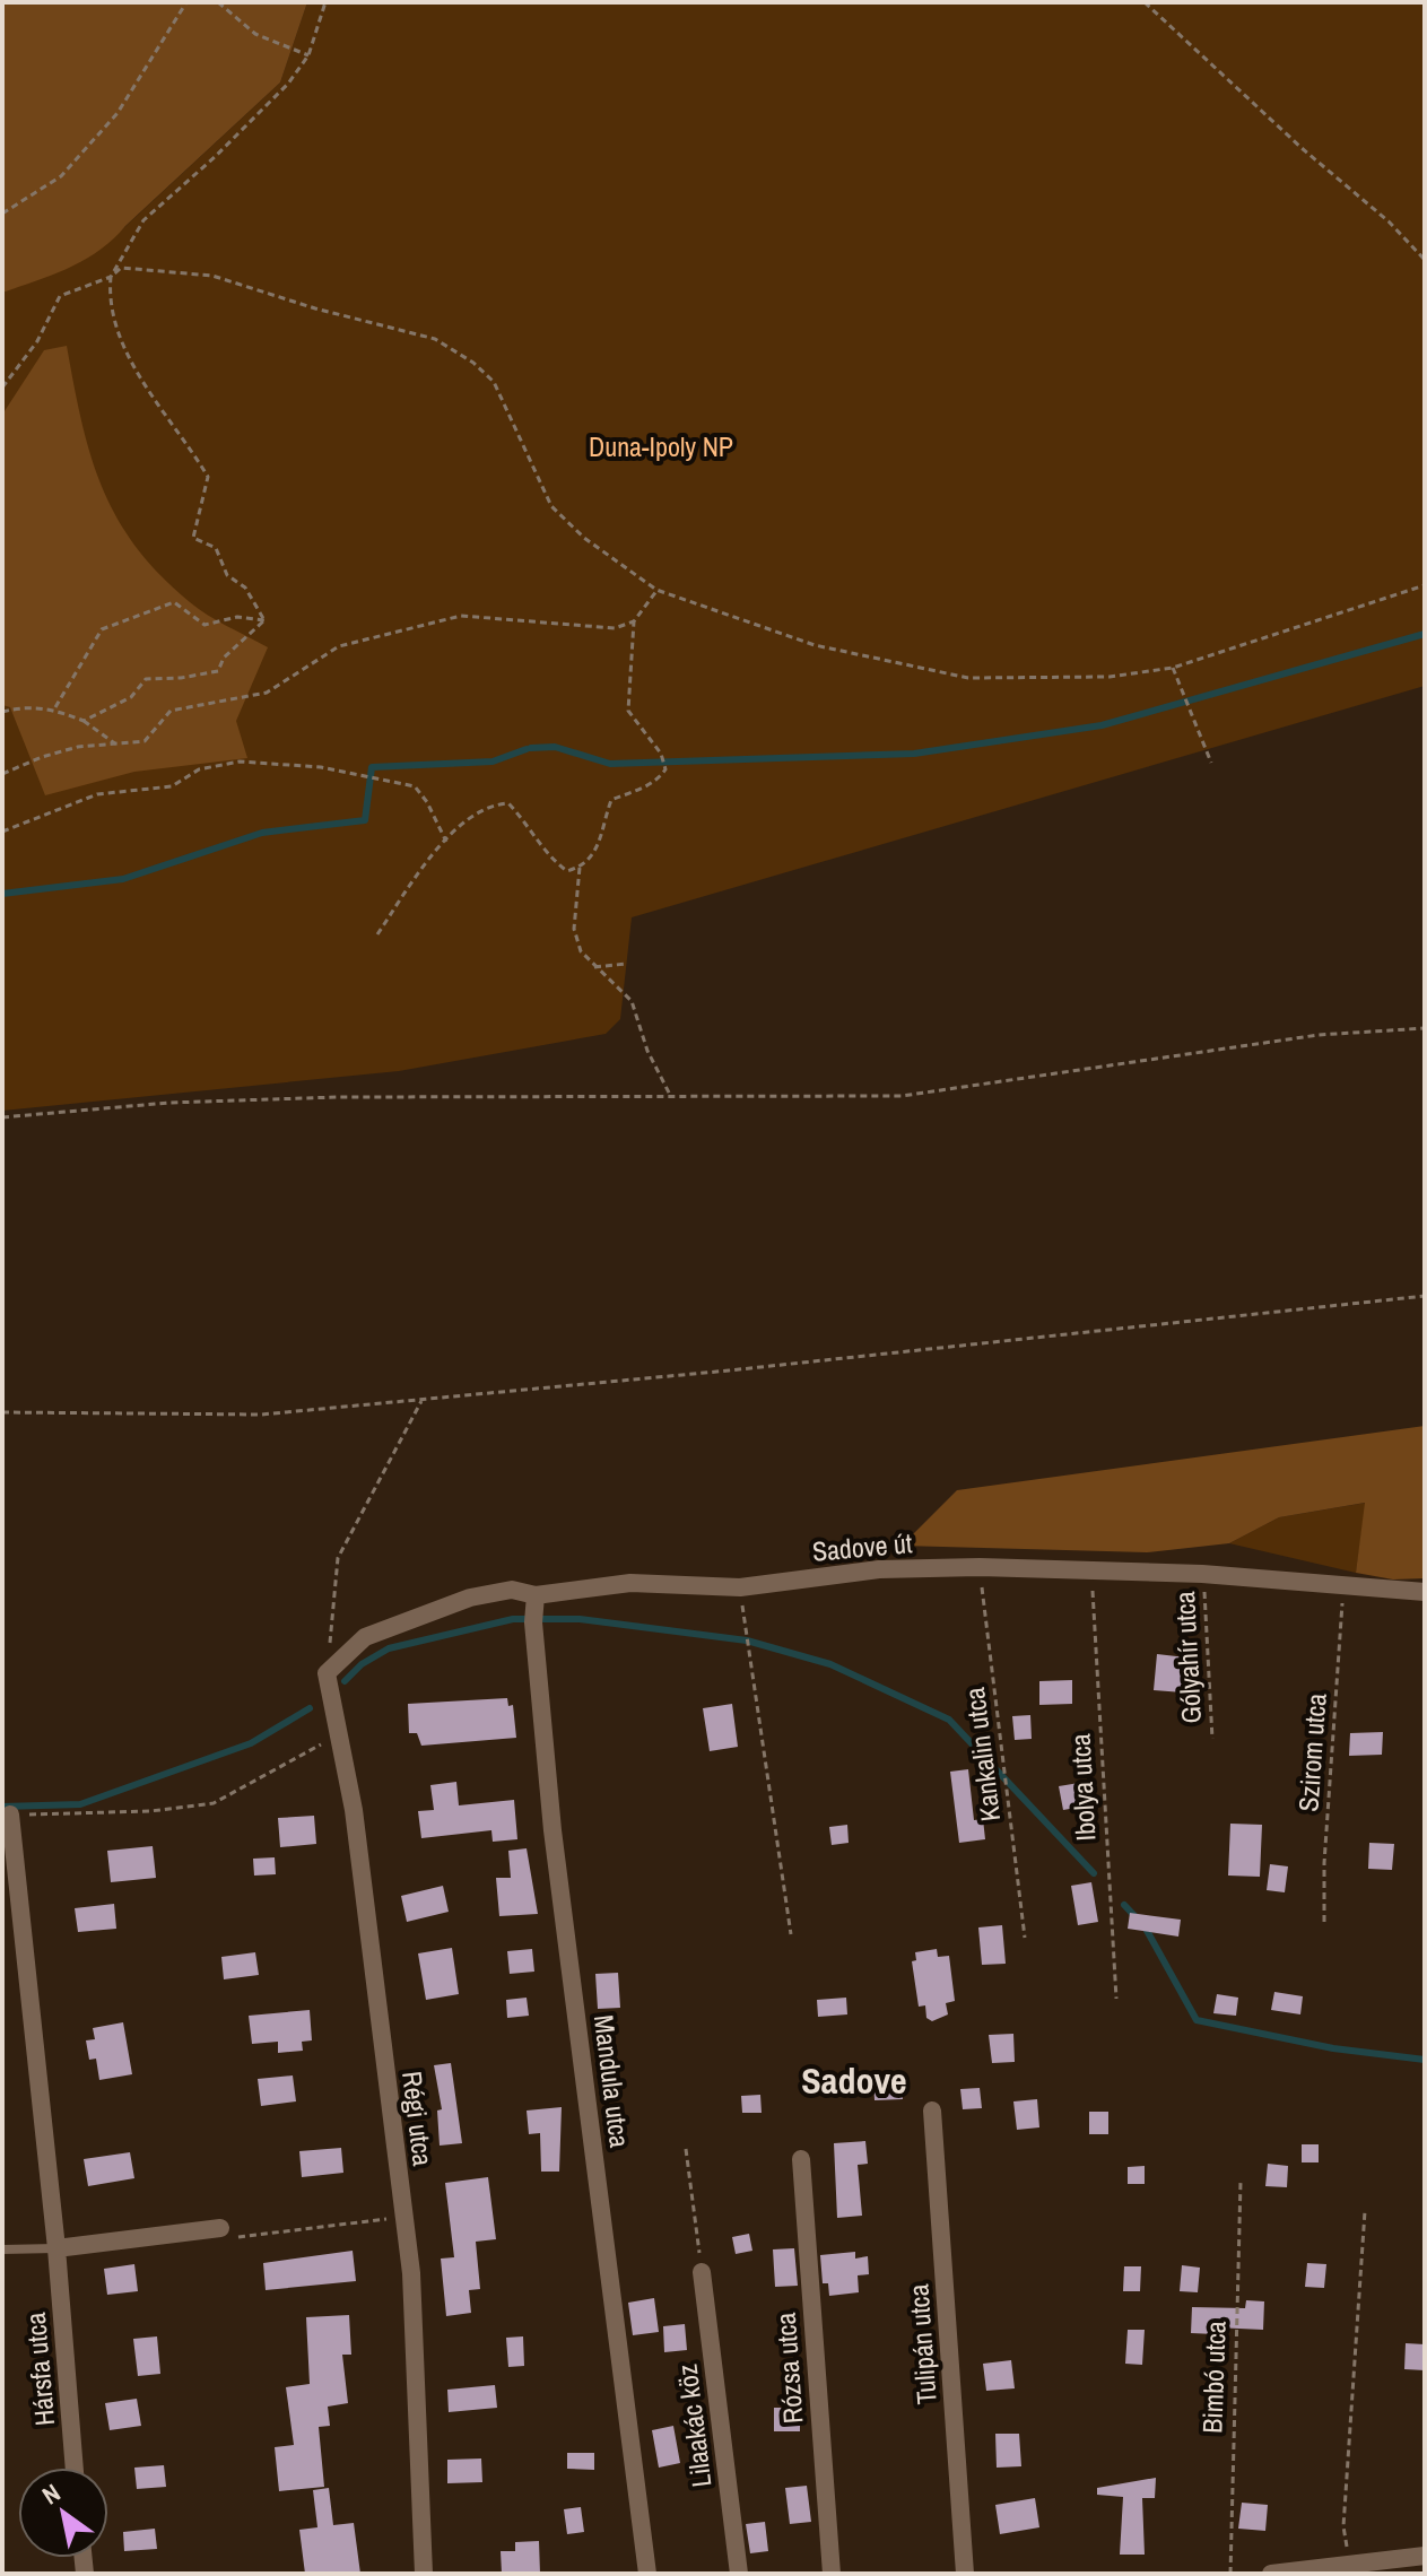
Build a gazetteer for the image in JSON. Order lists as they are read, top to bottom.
{
  "streets": {
    "street": [
      "Sadove út",
      "Mandula utca",
      "Régi utca",
      "Tulipán utca",
      "Rózsa utca",
      "Hársfa utca",
      "Lilaakác köz"
    ],
    "path": [
      "Gólyahír utca",
      "Szirom utca",
      "Kankalin utca",
      "Ibolya utca",
      "Bimbó utca"
    ]
  },
  "crossings": [
    ["Sadove út", "Gólyahír utca"],
    ["Sadove út", "Szirom utca"],
    ["Sadove út", "Kankalin utca"],
    ["Sadove út", "Ibolya utca"],
    ["Sadove út", "Mandula utca"],
    ["Sadove út", "Régi utca"]
  ],
  "districts": ["Sadove"],
  "parks": ["Duna-Ipoly NP"],
  "north": "top left"
}
